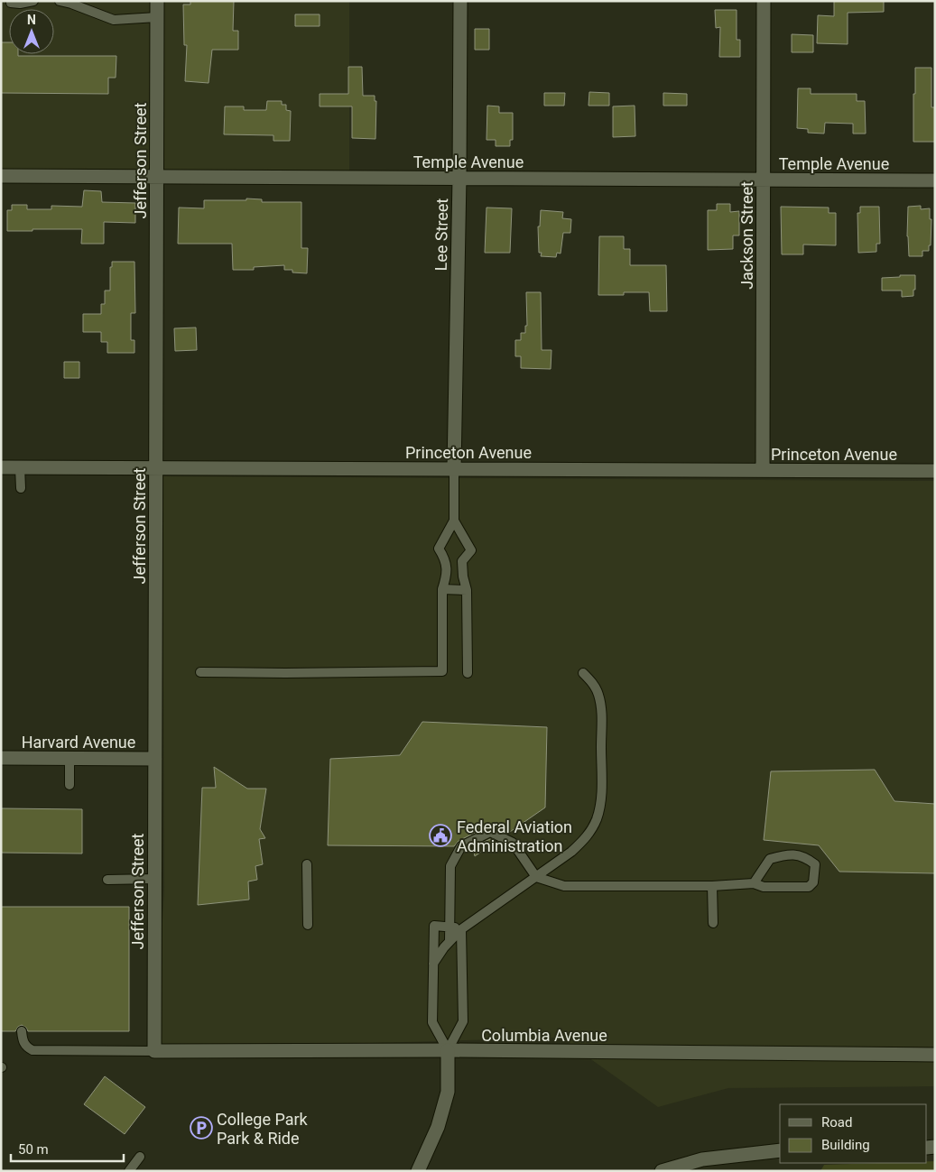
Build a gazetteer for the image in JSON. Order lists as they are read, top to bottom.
{
  "streets": {
    "street": [
      "Jefferson Street",
      "Temple Avenue",
      "Lee Street",
      "Jackson Street",
      "Princeton Avenue",
      "Harvard Avenue",
      "Columbia Avenue"
    ]
  },
  "crossings": [
    ["Jefferson Street", "Temple Avenue"],
    ["Jefferson Street", "Princeton Avenue"],
    ["Jefferson Street", "Harvard Avenue"],
    ["Jefferson Street", "Columbia Avenue"],
    ["Temple Avenue", "Lee Street"],
    ["Temple Avenue", "Jackson Street"],
    ["Lee Street", "Princeton Avenue"],
    ["Jackson Street", "Princeton Avenue"]
  ],
  "places": {
    "public building": ["Federal Aviation Administration"],
    "parking": ["College Park Park & Ride"]
  },
  "legend": ["Road", "Building"],
  "scale_bar": "50 m",
  "north": "top"
}
